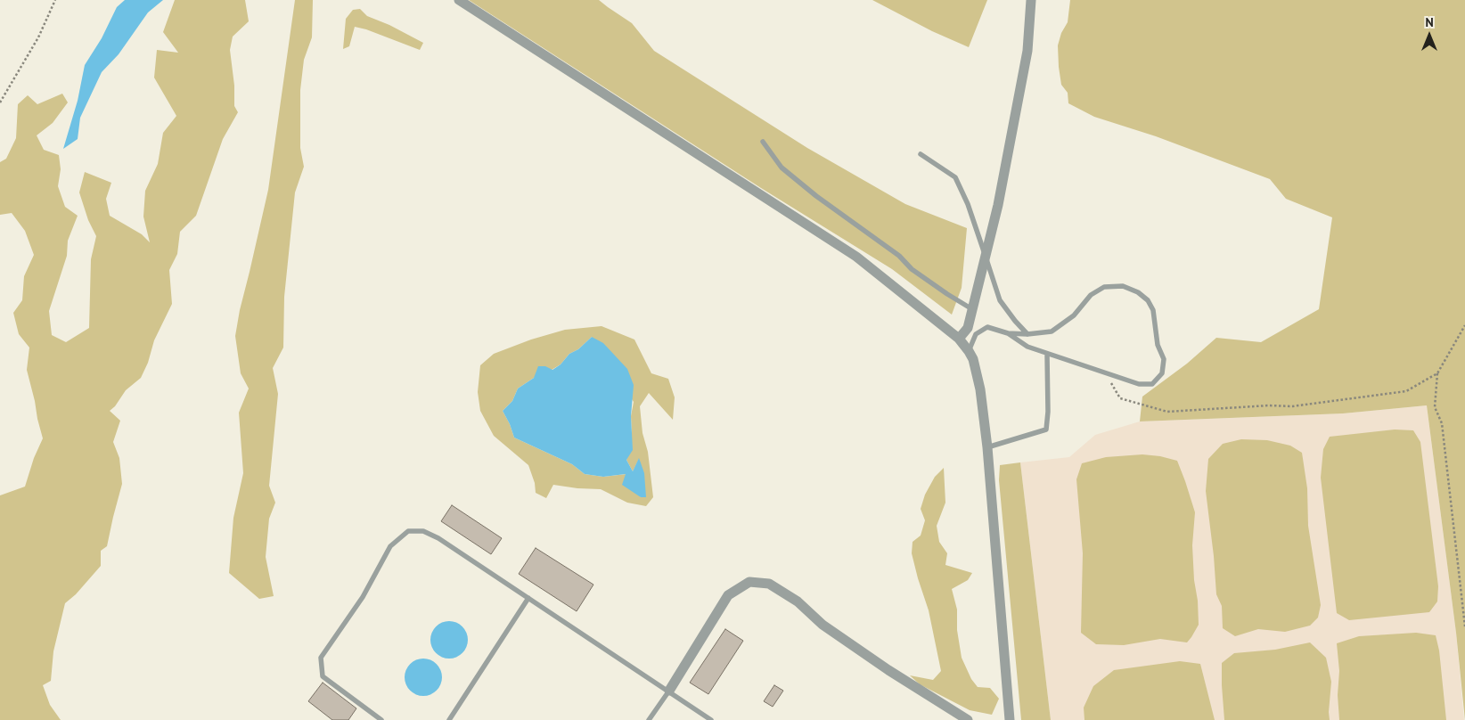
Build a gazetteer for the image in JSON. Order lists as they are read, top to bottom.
{
  "north": "top"
}
